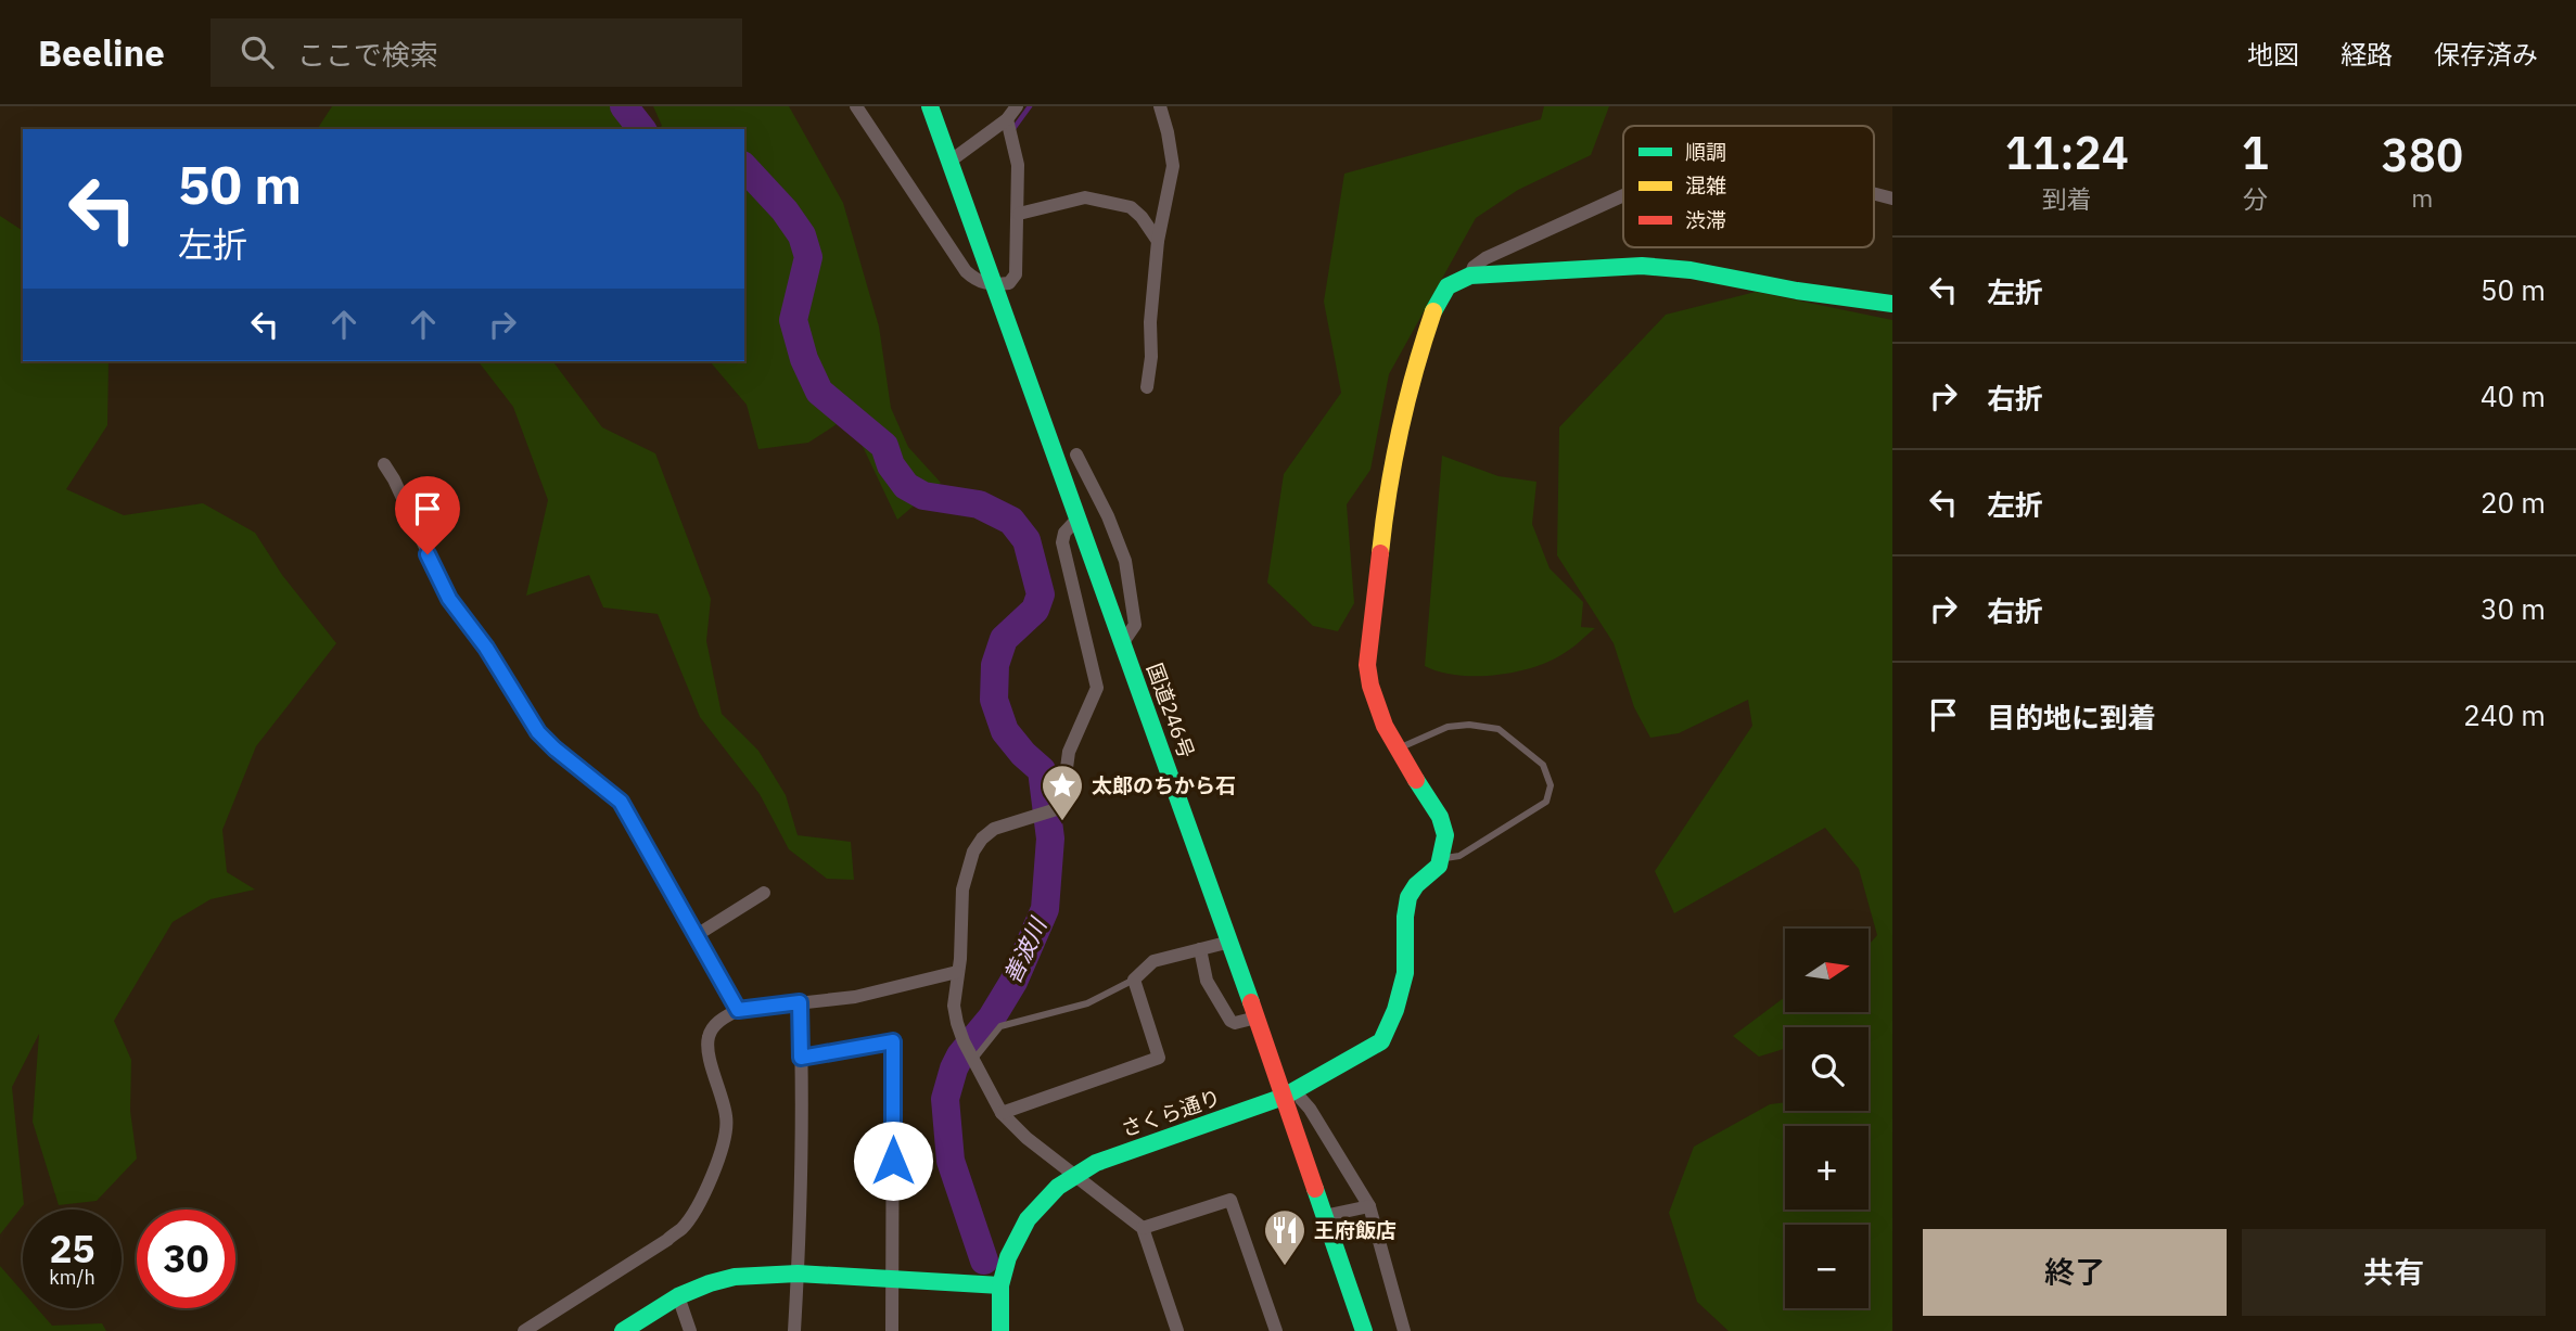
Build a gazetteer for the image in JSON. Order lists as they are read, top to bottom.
{
  "streets": {
    "main road": ["国道246号", "さくら通り"]
  },
  "crossings": [
    ["国道246号", "さくら通り"]
  ],
  "water": ["善波川"],
  "places": {
    "place": ["太郎のちから石"],
    "restaurant": ["王府飯店"]
  },
  "legend": ["順調", "混雑", "渋滞"],
  "north": "right",
  "page": {
    "header": "Beeline",
    "search": "ここで検索",
    "nav": ["地図", "経路", "保存済み"],
    "eta": [
      "11:24",
      "到着",
      "1",
      "分",
      "380",
      "m"
    ],
    "turn": ["50 m", "左折"],
    "list": [
      {
        "name": "左折",
        "value": "50 m"
      },
      {
        "name": "右折",
        "value": "40 m"
      },
      {
        "name": "左折",
        "value": "20 m"
      },
      {
        "name": "右折",
        "value": "30 m"
      },
      {
        "name": "目的地に到着",
        "value": "240 m"
      }
    ],
    "map_buttons": ["+", "−"],
    "speed": "25 km/h",
    "limit": "30",
    "buttons": ["終了", "共有"]
  }
}
